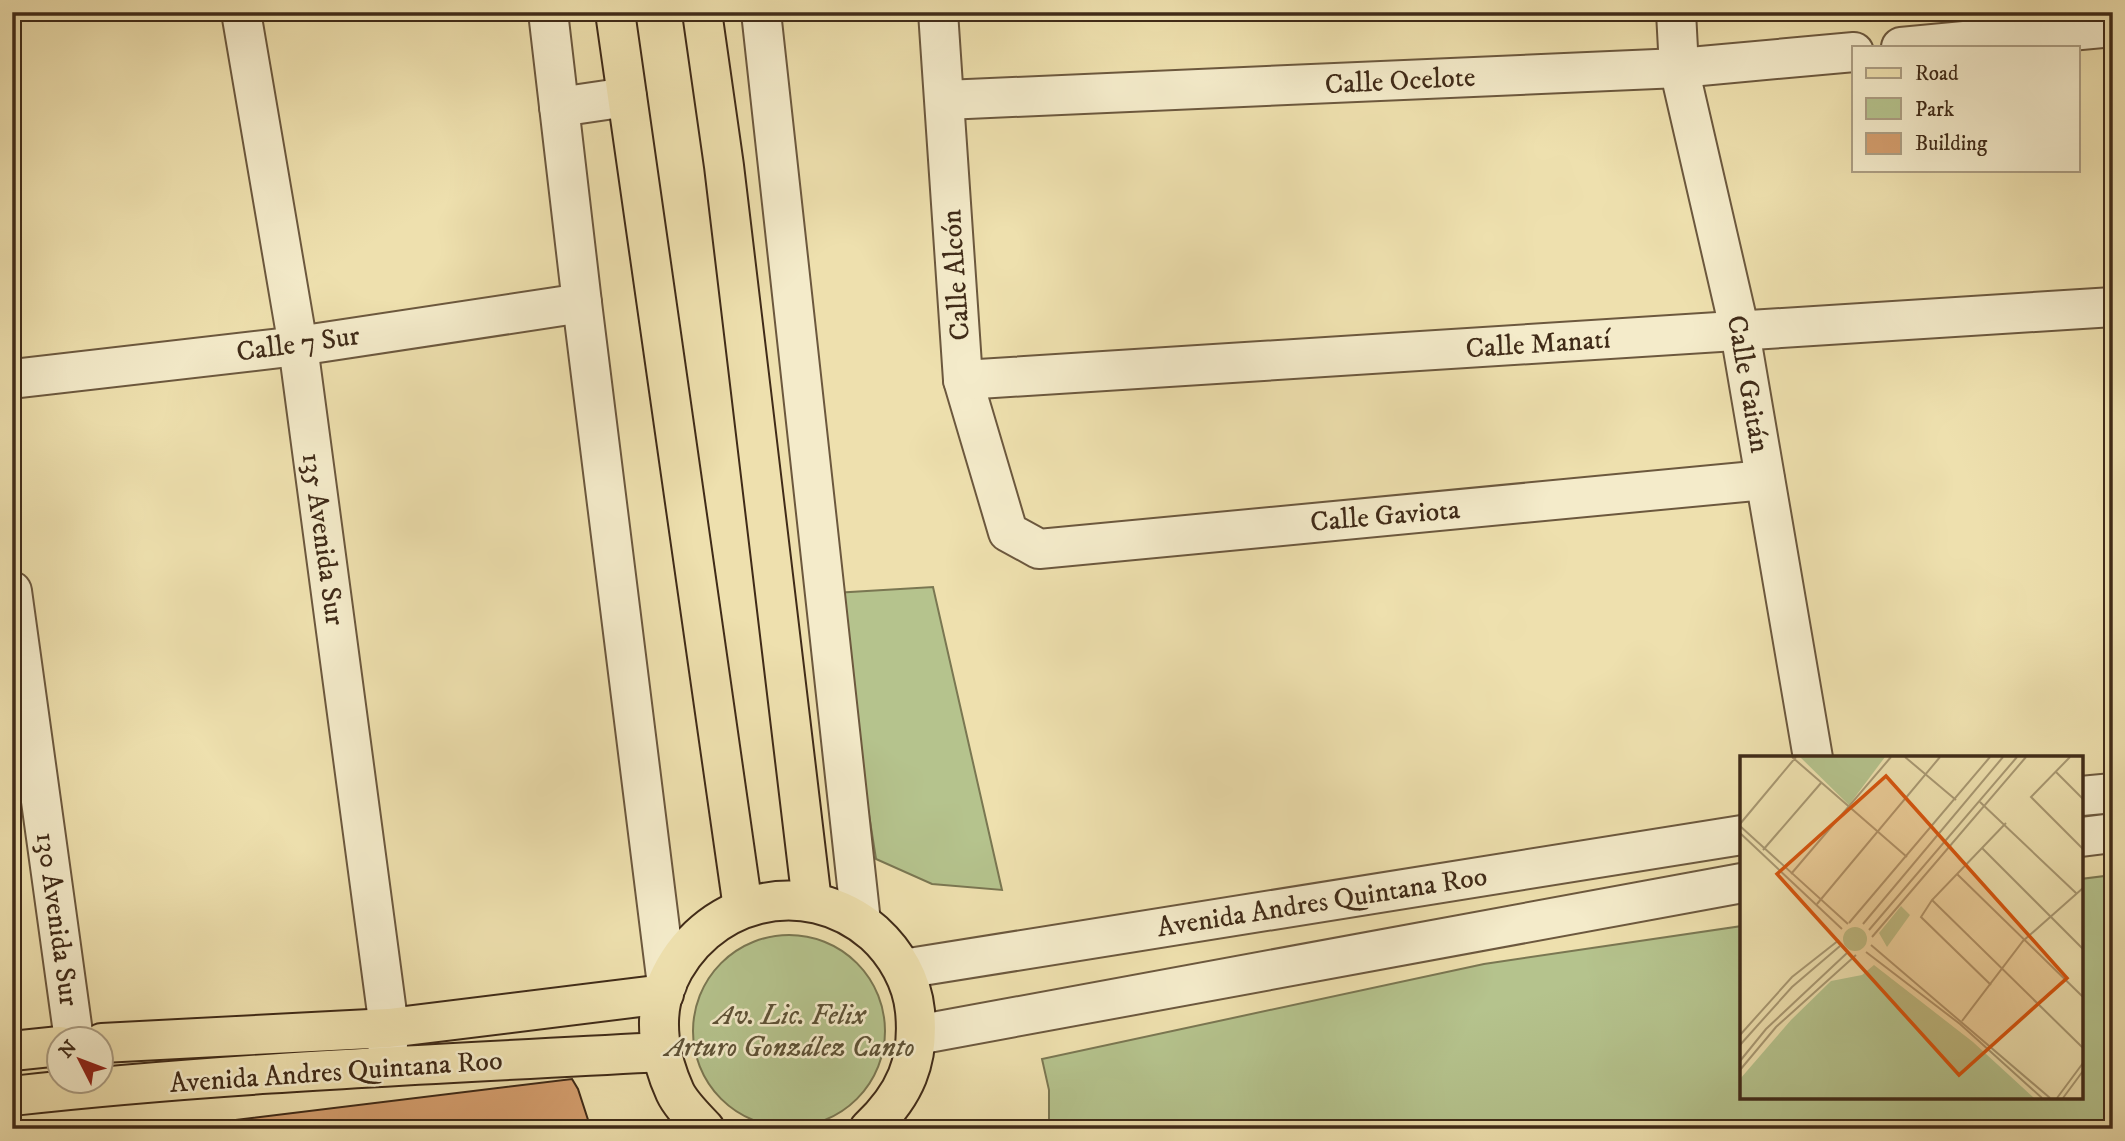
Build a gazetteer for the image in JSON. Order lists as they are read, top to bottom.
{
  "streets": {
    "main road": ["Avenida Andres Quintana Roo"],
    "street": [
      "Calle Ocelote",
      "Calle Alcón",
      "Calle 7 Sur",
      "Calle Manatí",
      "Calle Gaitán",
      "Calle Gaviota",
      "135 Avenida Sur",
      "130 Avenida Sur"
    ]
  },
  "crossings": [
    ["Calle Ocelote", "Calle Alcón"],
    ["Calle Ocelote", "Calle Gaitán"],
    ["Calle Alcón", "Calle Manatí"],
    ["Calle Alcón", "Calle Gaviota"],
    ["Calle 7 Sur", "135 Avenida Sur"],
    ["Calle Manatí", "Calle Gaitán"],
    ["Calle Gaitán", "Calle Gaviota"],
    ["135 Avenida Sur", "Avenida Andres Quintana Roo"]
  ],
  "parks": ["Av. Lic. Felix Arturo González Canto"],
  "legend": ["Road", "Park", "Building"],
  "north": "top left"
}
